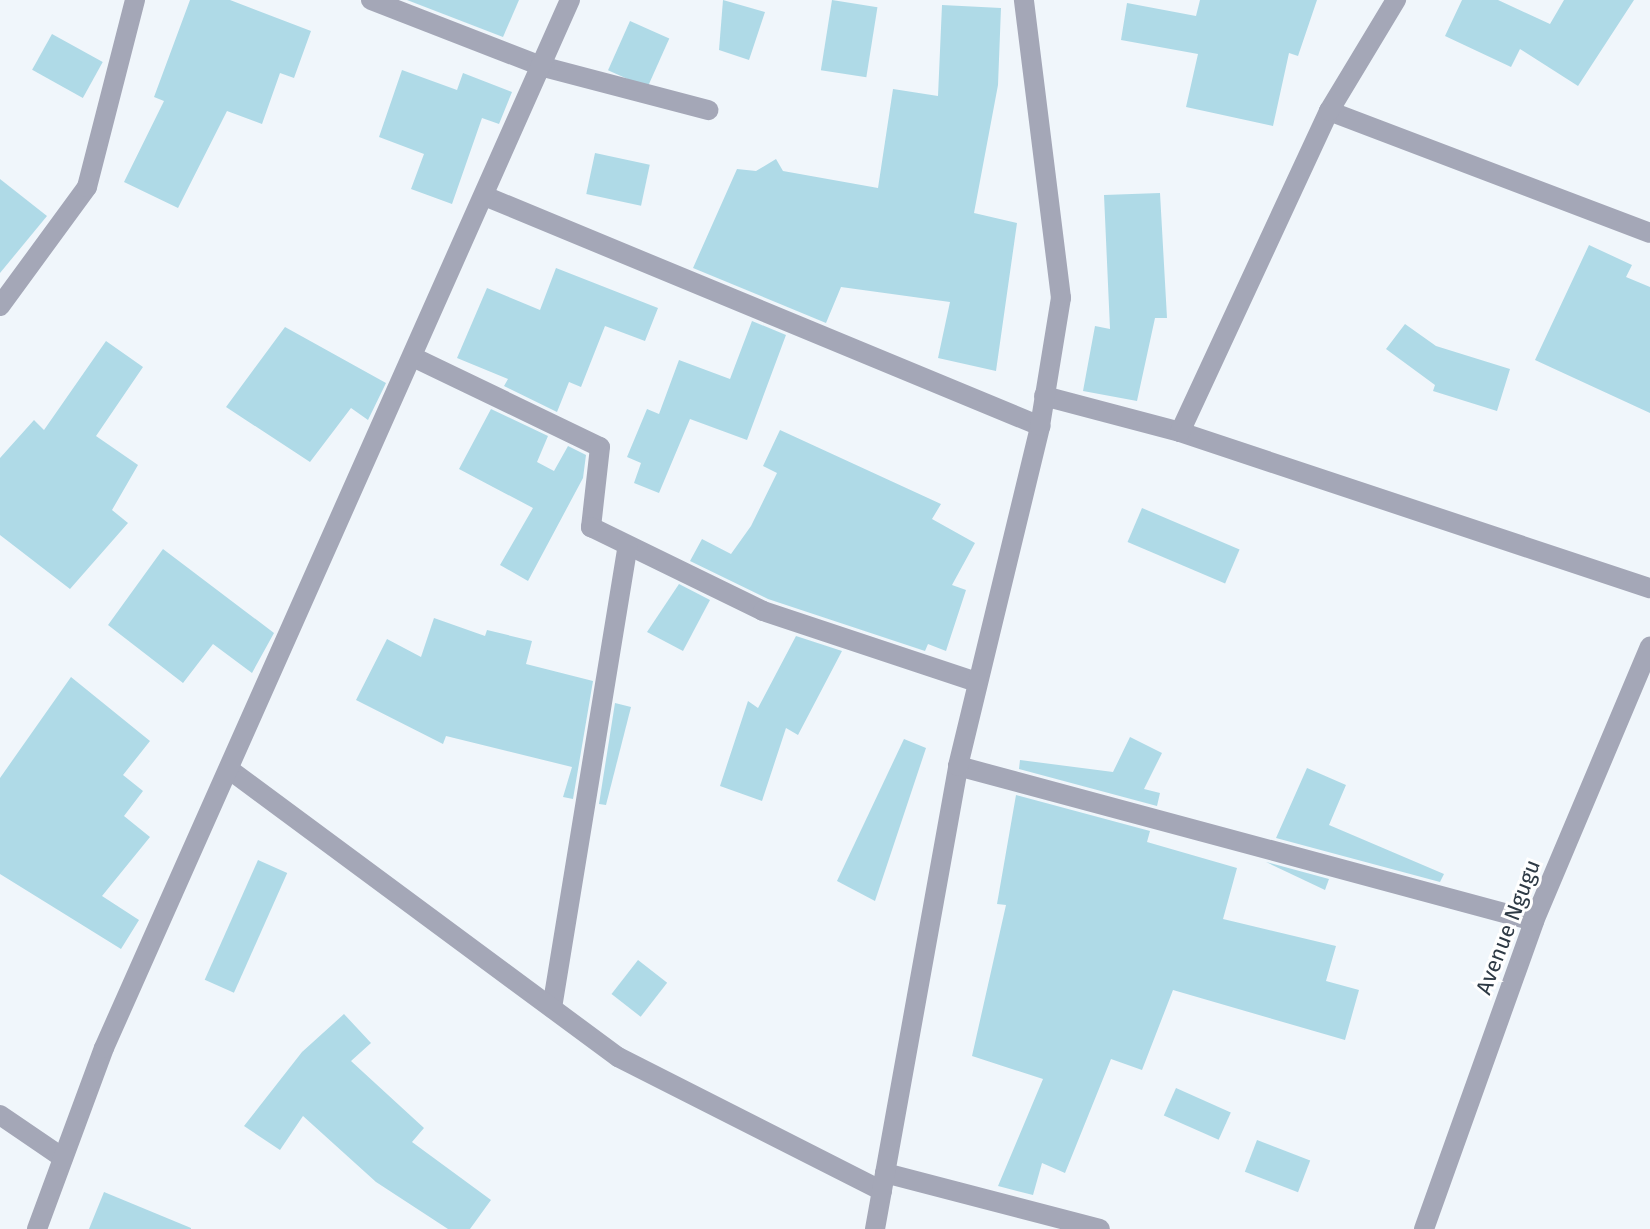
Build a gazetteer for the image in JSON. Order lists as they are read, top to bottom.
{
  "streets": {
    "street": ["Avenue Ngugu"]
  }
}
